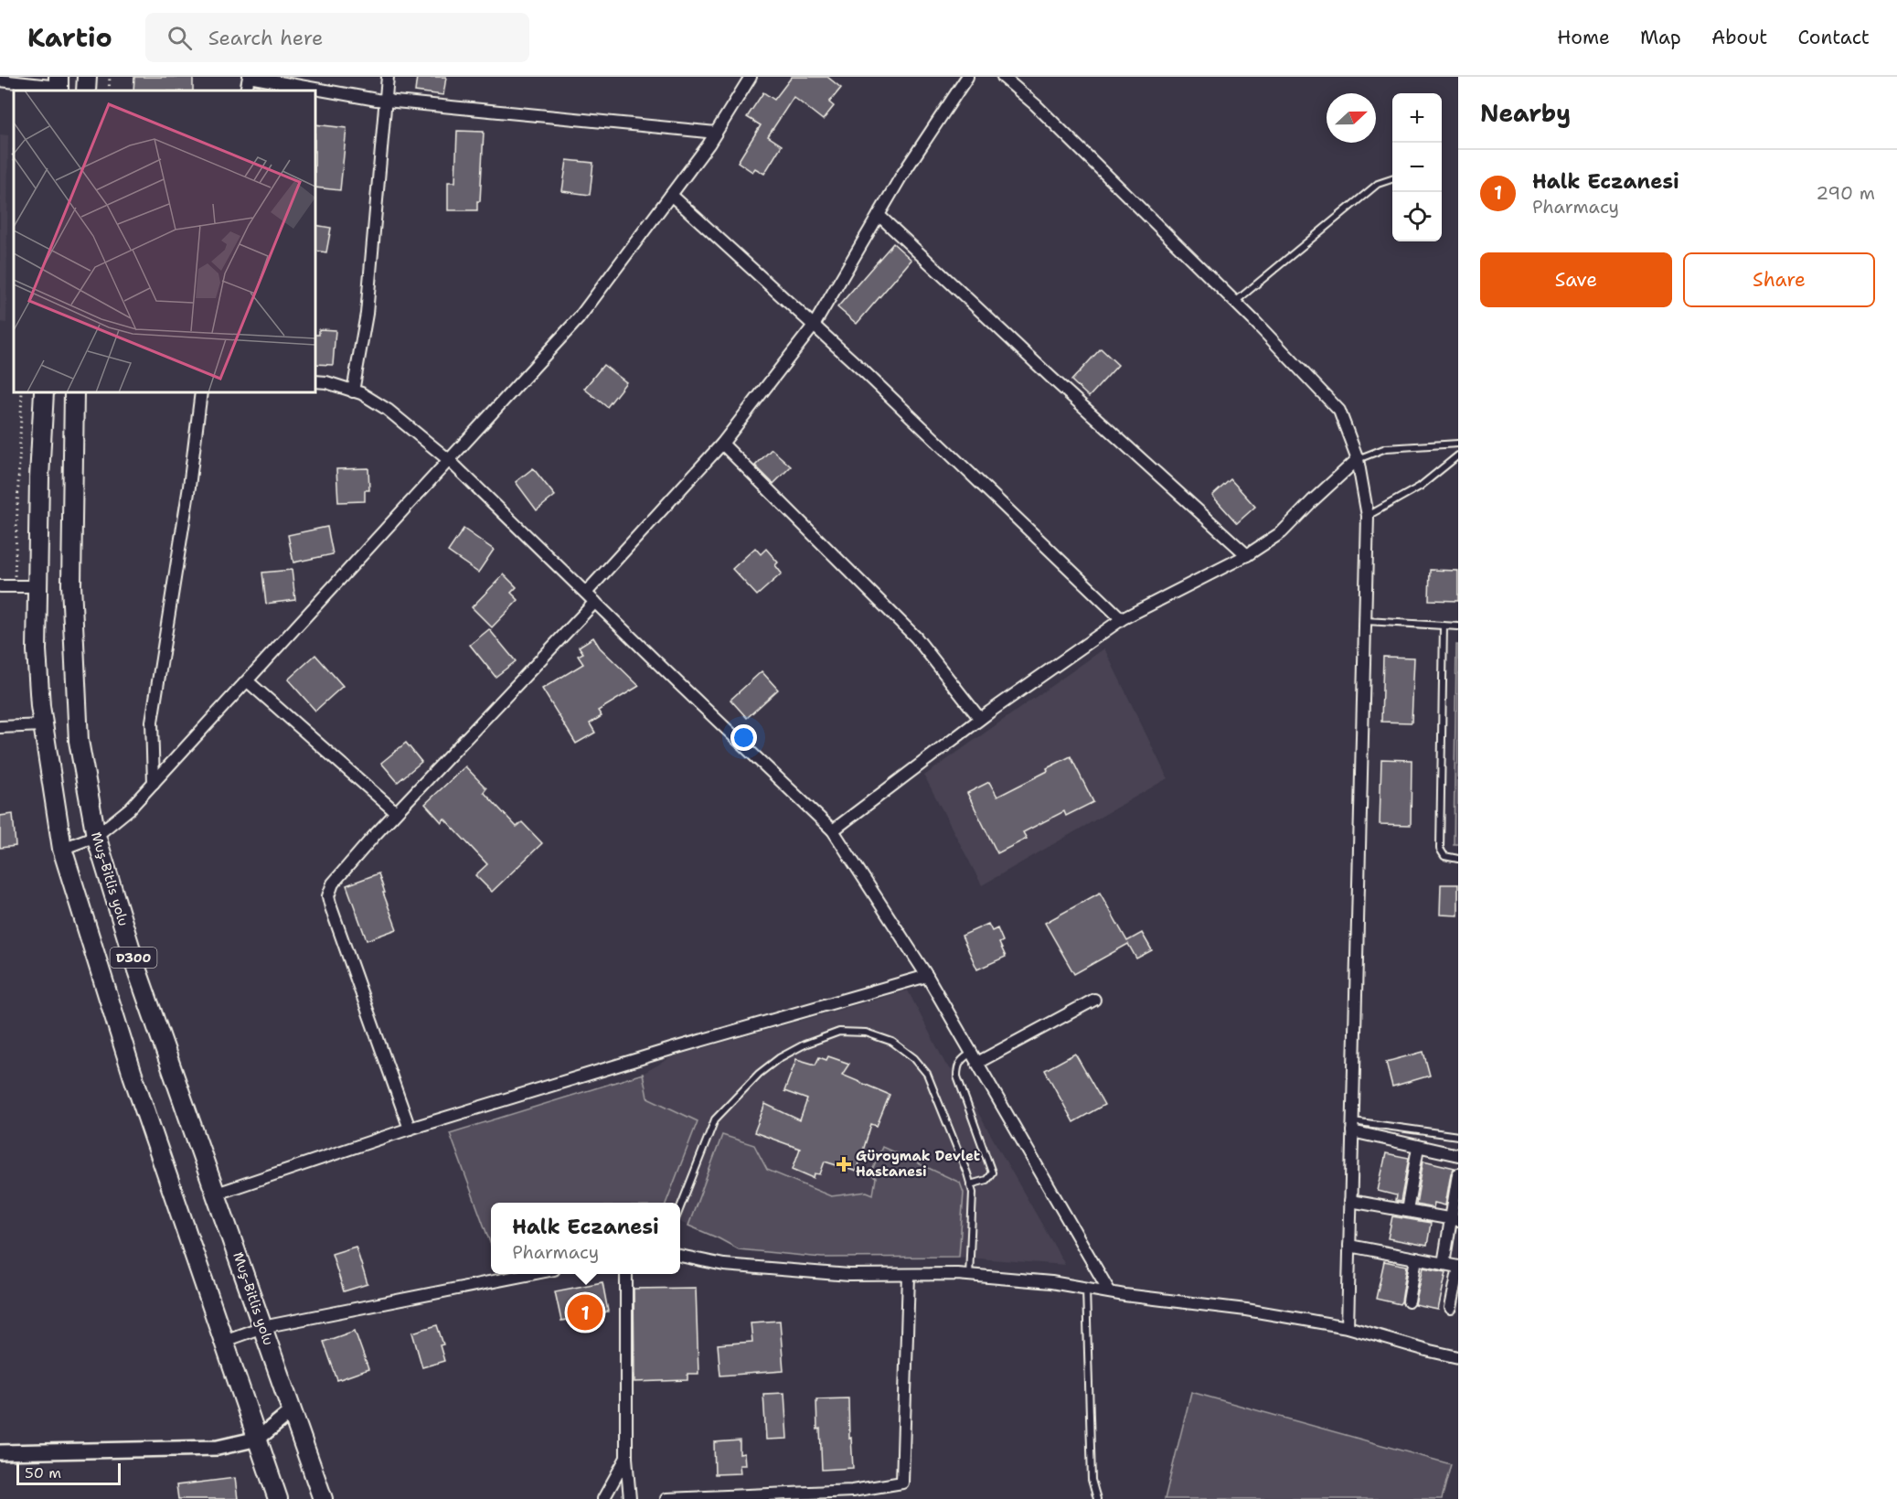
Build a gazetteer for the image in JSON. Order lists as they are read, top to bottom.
{
  "streets": {
    "highway": ["Muş-Bitlis yolu", "D300"]
  },
  "places": {
    "health": ["Güroymak Devlet Hastanesi"]
  },
  "scale_bar": "50 m",
  "north": "right",
  "page": {
    "header": "Kartio",
    "search": "Search here",
    "nav": [
      "Home",
      "Map",
      "About",
      "Contact"
    ],
    "heading": "Nearby",
    "map_buttons": ["+", "−"],
    "list": [
      {
        "mark": "1",
        "name": "Halk Eczanesi",
        "note": "Pharmacy",
        "value": "290 m"
      }
    ],
    "buttons": ["Save", "Share"],
    "popup": ["Halk Eczanesi", "Pharmacy"],
    "pins": "1",
    "scale": "50 m"
  }
}
